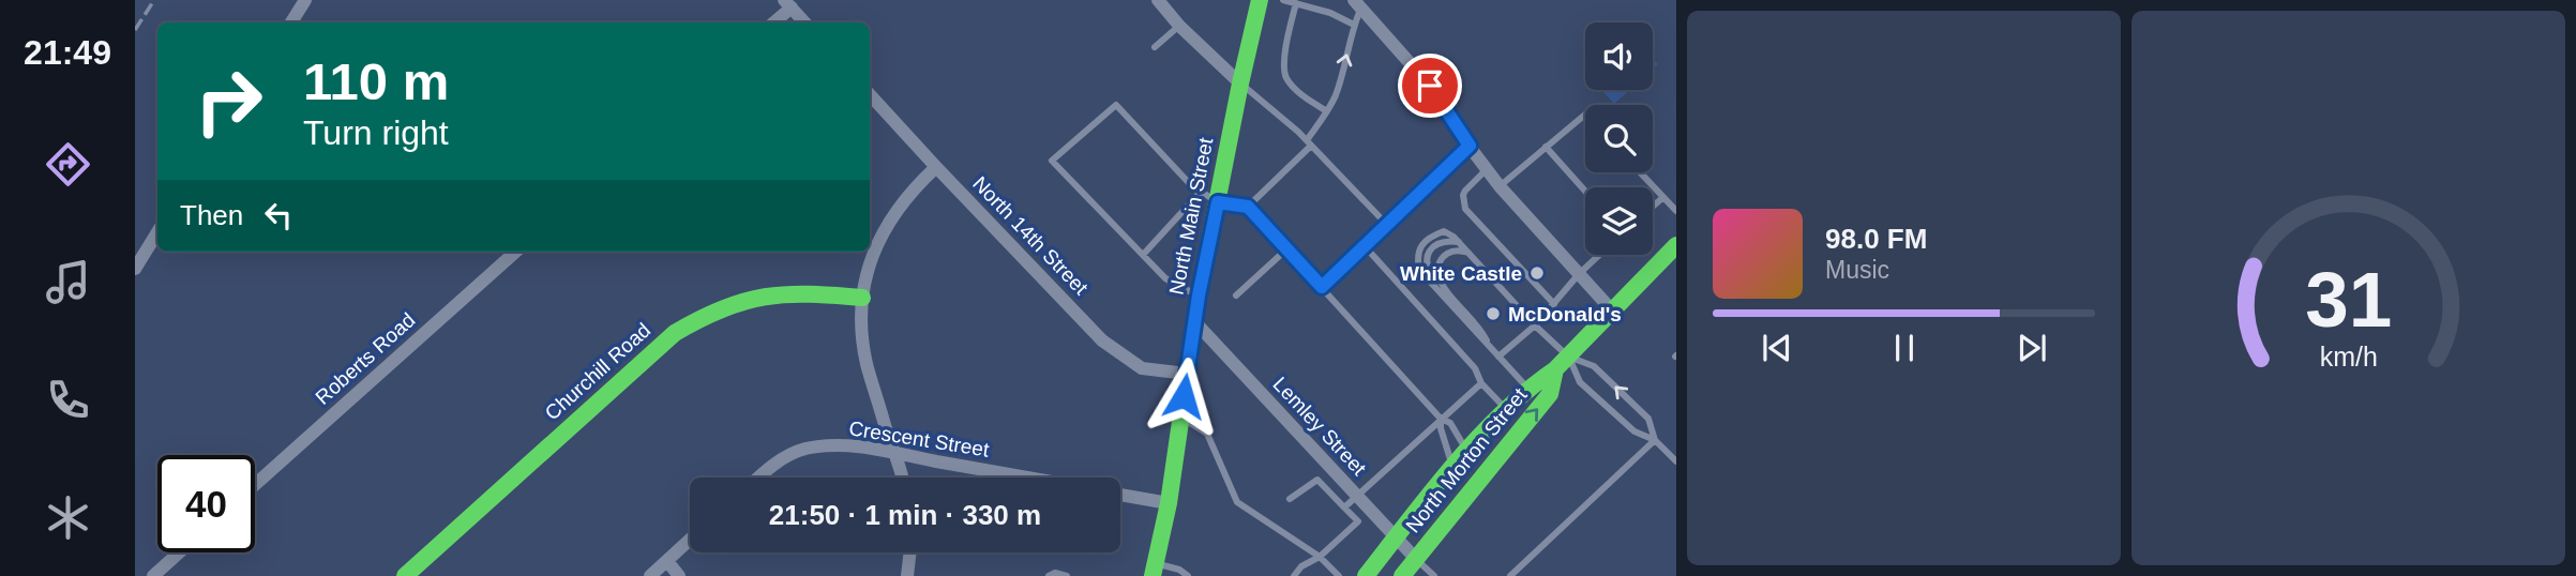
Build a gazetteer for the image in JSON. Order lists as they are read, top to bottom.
{
  "streets": {
    "street": [
      "North Main Street",
      "North 14th Street",
      "Roberts Road",
      "Churchill Road",
      "Lemley Street",
      "Crescent Street",
      "North Morton Street"
    ]
  },
  "crossings": [
    ["North Main Street", "North 14th Street"],
    ["North Main Street", "Lemley Street"],
    ["Lemley Street", "North Morton Street"]
  ],
  "places": ["White Castle", "McDonald's"],
  "page": {
    "tabs": "21:49",
    "turn": ["110 m", "Turn right"],
    "then": "Then",
    "song": ["98.0 FM", "Music"],
    "limit": "40",
    "trip": "21:50 · 1 min · 330 m",
    "gauge": ["31", "km/h"]
  }
}
